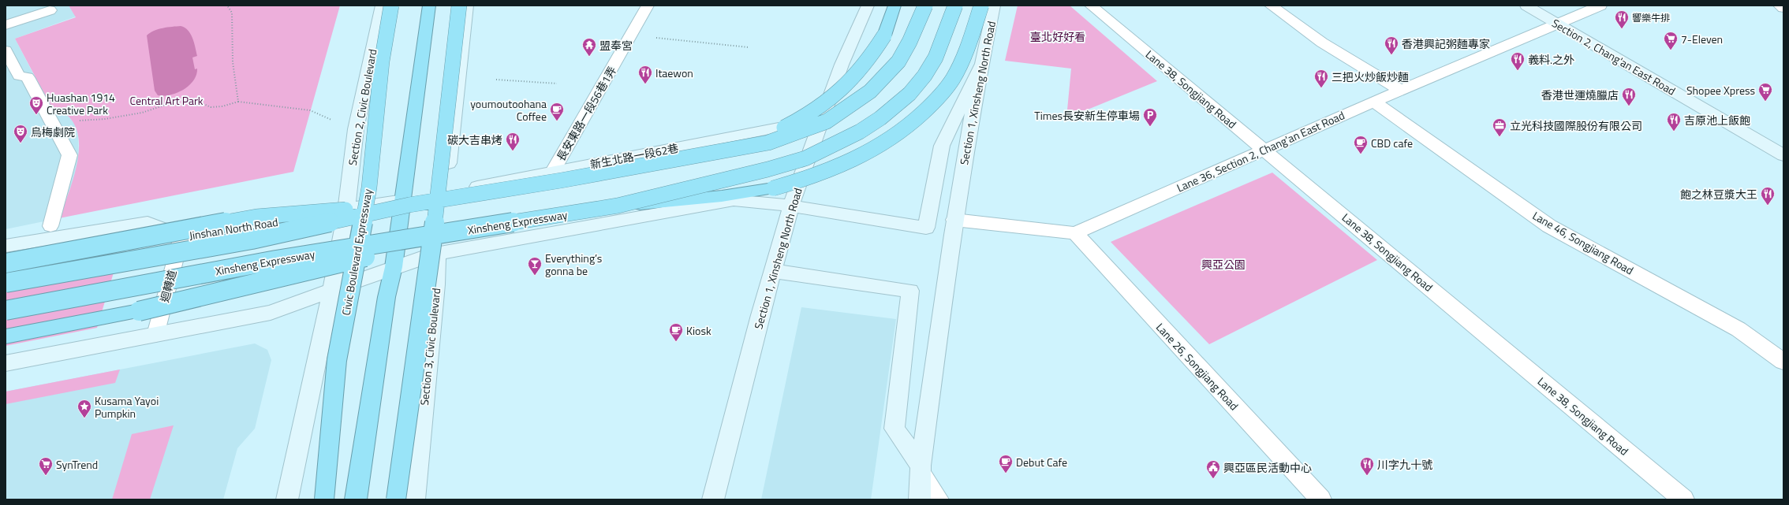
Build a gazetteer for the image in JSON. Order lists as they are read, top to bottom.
{
  "streets": {
    "highway": ["Xinsheng Expressway", "Civic Boulevard Expressway"],
    "street": [
      "Section 2, Chang'an East Road",
      "Lane 38, Songjiang Road",
      "Section 1, Xinsheng North Road",
      "Section 2, Civic Boulevard",
      "Lane 36, Section 2, Chang'an East Road",
      "新生北路一段62巷",
      "Jinshan North Road",
      "Lane 46, Songjiang Road",
      "Section 3, Civic Boulevard",
      "Lane 26, Songjiang Road"
    ],
    "lane": ["長安東路一段56巷1弄", "迴轉道"]
  },
  "crossings": [
    ["Section 2, Chang'an East Road", "Lane 36, Section 2, Chang'an East Road"],
    ["Lane 38, Songjiang Road", "Lane 36, Section 2, Chang'an East Road"],
    ["Section 1, Xinsheng North Road", "新生北路一段62巷"],
    ["Section 2, Civic Boulevard", "Jinshan North Road"],
    ["長安東路一段56巷1弄", "新生北路一段62巷"],
    ["Lane 36, Section 2, Chang'an East Road", "Lane 46, Songjiang Road"],
    ["Lane 36, Section 2, Chang'an East Road", "Lane 26, Songjiang Road"],
    ["新生北路一段62巷", "Jinshan North Road"],
    ["新生北路一段62巷", "Section 3, Civic Boulevard"],
    ["Jinshan North Road", "迴轉道"],
    ["Jinshan North Road", "Section 3, Civic Boulevard"]
  ],
  "parks": ["臺北好好看", "Central Art Park", "興亞公園"],
  "places": {
    "restaurant": [
      "響樂牛排",
      "香港興記粥麵專家",
      "義料.之外",
      "Itaewon",
      "三把火炒飯炒麵",
      "香港世運燒臘店",
      "吉原池上飯飽",
      "碳大吉串烤",
      "飽之林豆漿大王",
      "川字九十號"
    ],
    "supermarket": ["7-Eleven", "Shopee Xpress", "SynTrend"],
    "temple": ["盟奉宮"],
    "theatre": ["Huashan 1914 Creative Park", "烏梅劇院"],
    "cafe": [
      "youmoutoohana Coffee",
      "CBD cafe",
      "Kiosk",
      "Debut Cafe"
    ],
    "parking": ["Times長安新生停車場"],
    "office": ["立光科技國際股份有限公司"],
    "bar": ["Everything’s gonna be"],
    "place": ["Kusama Yayoi Pumpkin"],
    "public building": ["興亞區民活動中心"]
  }
}
